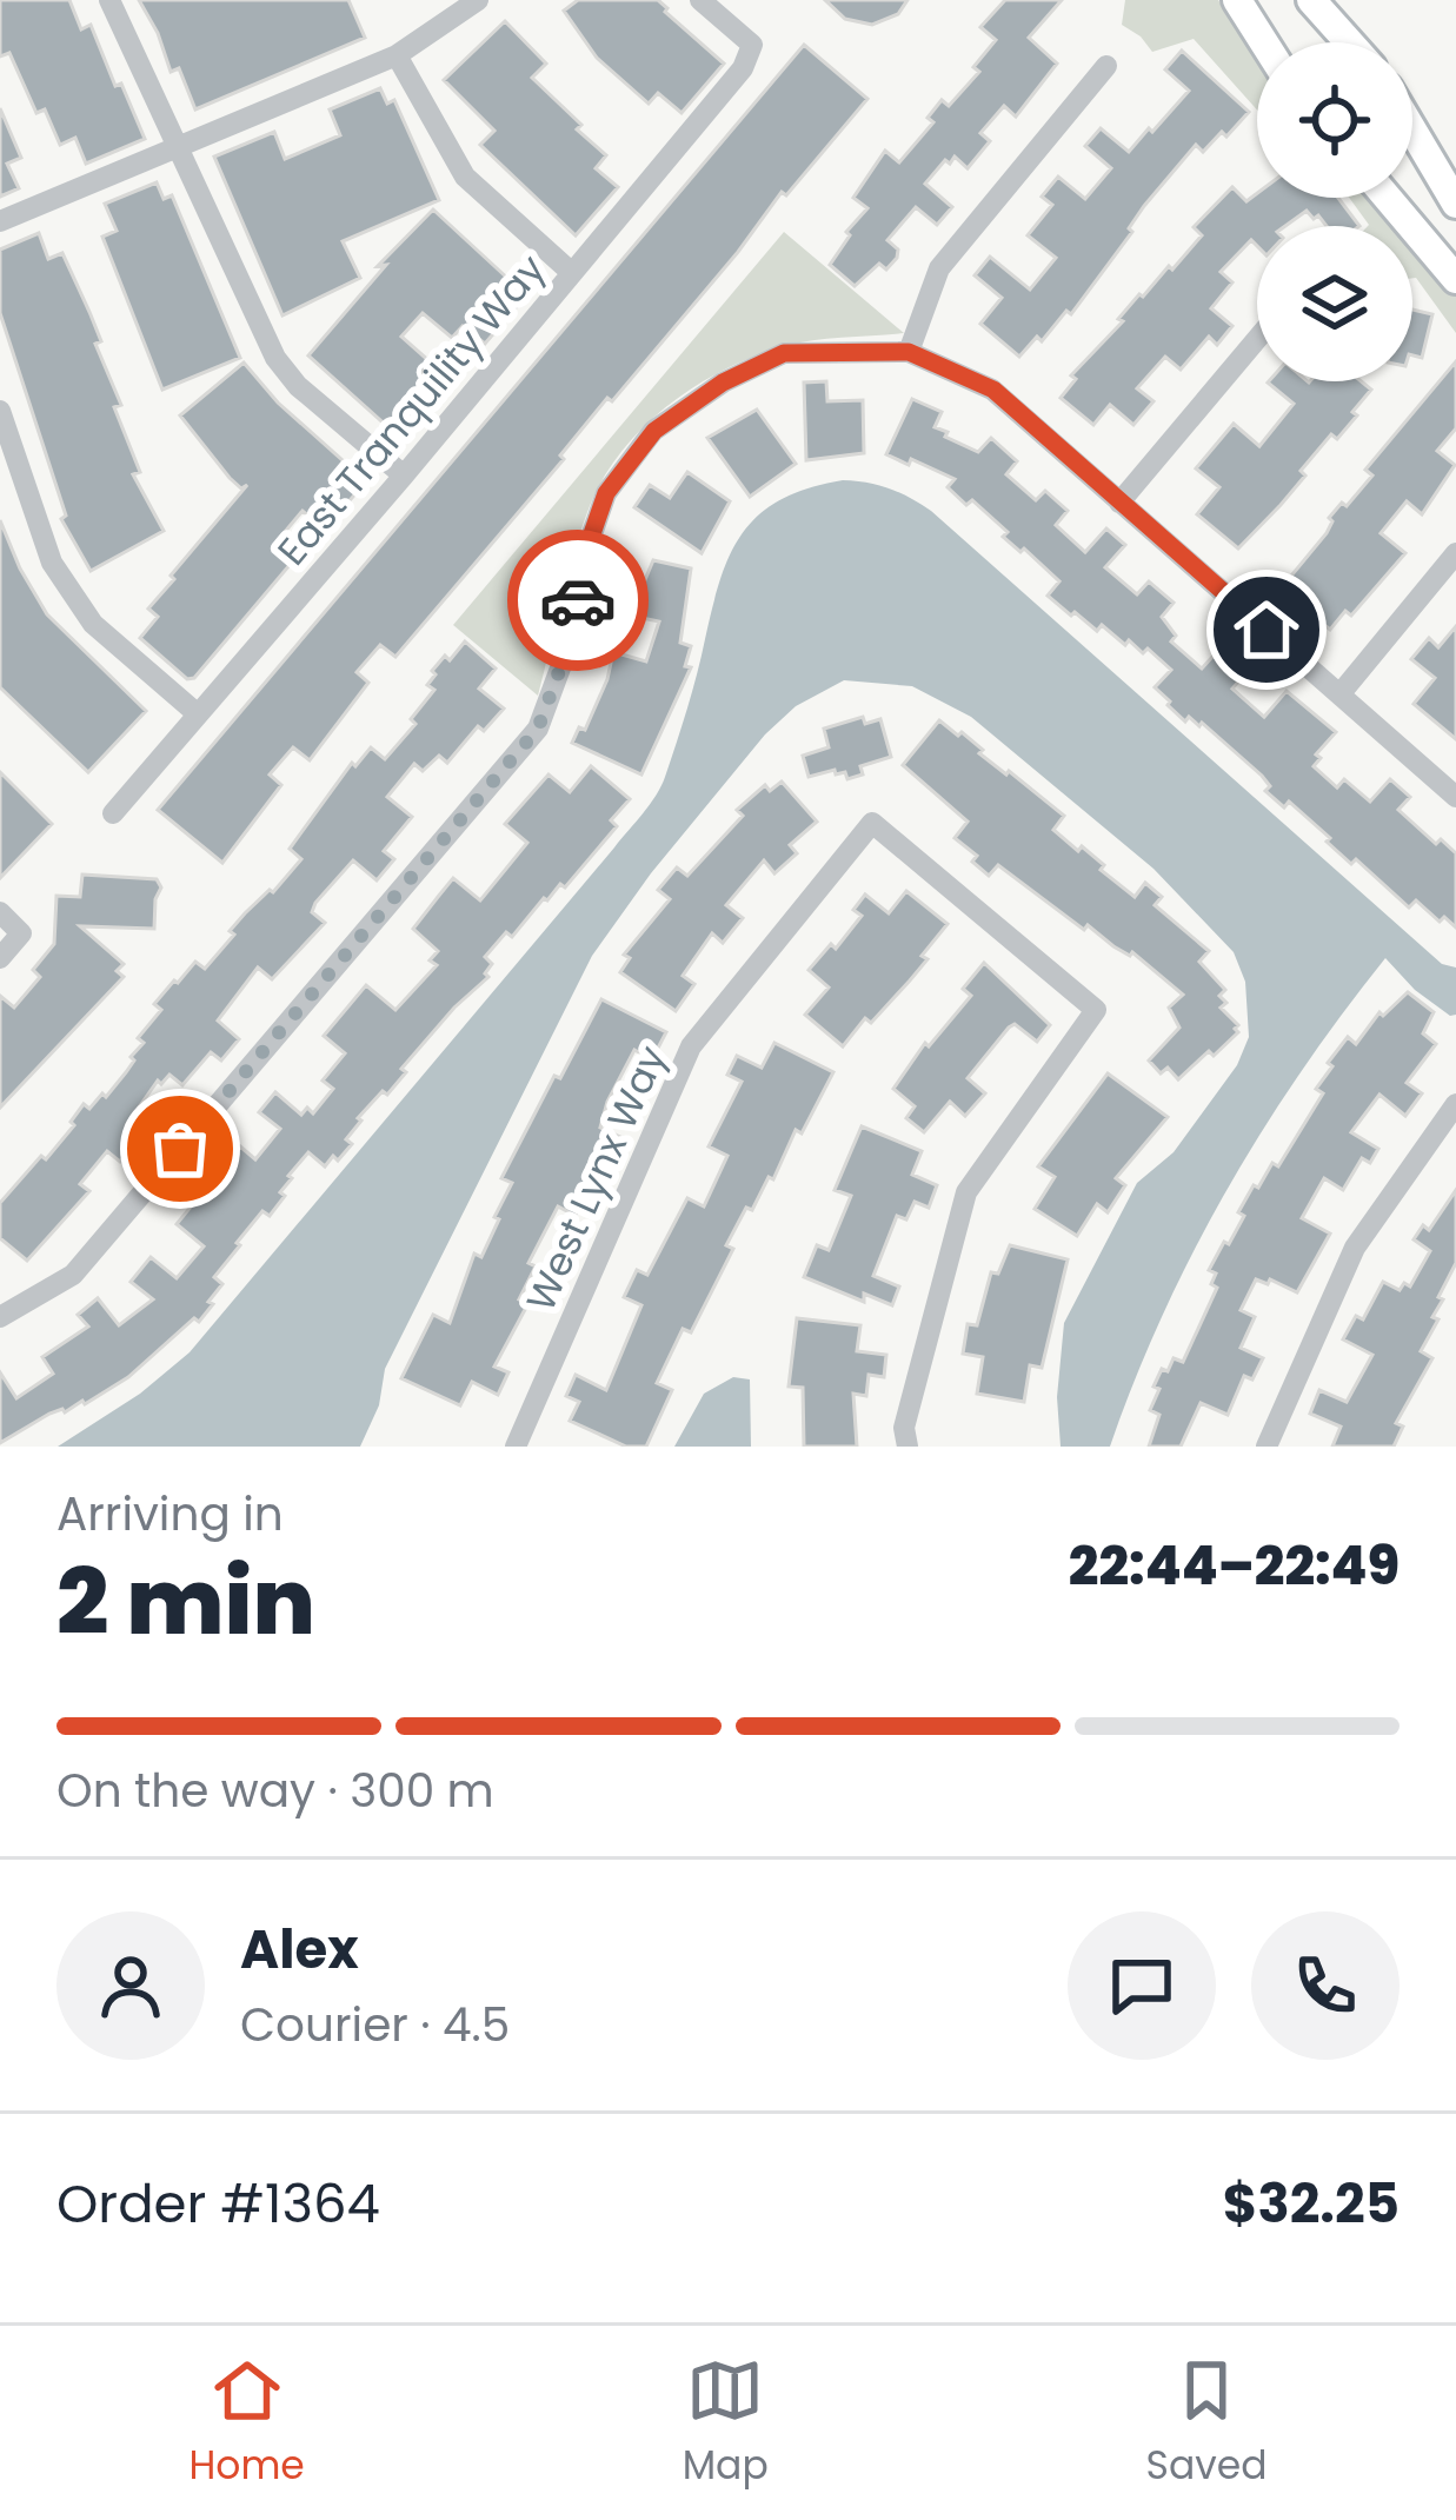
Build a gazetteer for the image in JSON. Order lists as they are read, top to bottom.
{
  "streets": {
    "street": ["East Tranquility Way", "West Lynx Way"]
  },
  "page": {
    "heading": ["2 min", "Arriving in", "22:44–22:49"],
    "panel": [
      "Alex",
      "Courier · 4.5",
      "Order #1364",
      "$32.25"
    ],
    "bar": "On the way · 300 m",
    "tabs": ["Home", "Map", "Saved"]
  }
}
